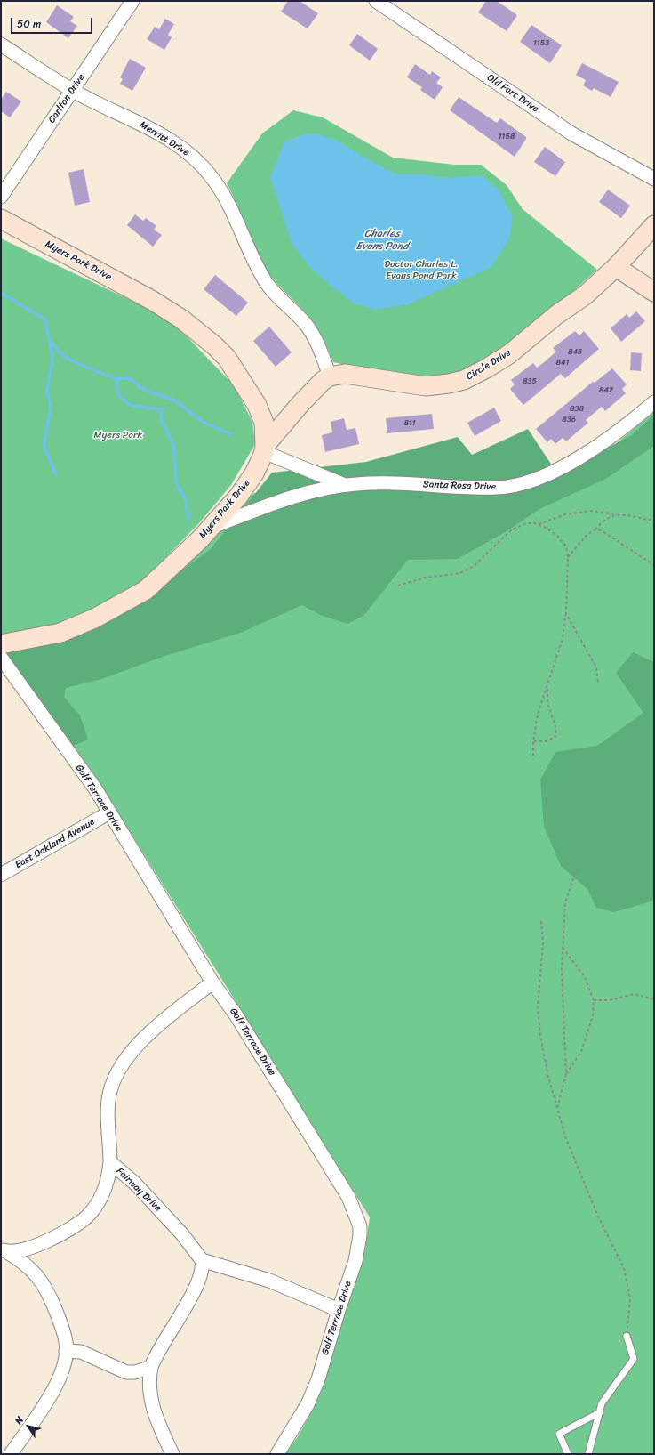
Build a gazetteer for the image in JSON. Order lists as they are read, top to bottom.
{
  "streets": {
    "street": [
      "Old Fort Drive",
      "Carlton Drive",
      "Merritt Drive",
      "Myers Park Drive",
      "Circle Drive",
      "Santa Rosa Drive",
      "Golf Terrace Drive",
      "East Oakland Avenue",
      "Fairway Drive"
    ]
  },
  "crossings": [
    ["Carlton Drive", "Merritt Drive"],
    ["Merritt Drive", "Circle Drive"],
    ["Myers Park Drive", "Santa Rosa Drive"],
    ["Golf Terrace Drive", "East Oakland Avenue"],
    ["Golf Terrace Drive", "Fairway Drive"]
  ],
  "water": ["Charles Evans Pond"],
  "parks": ["Doctor Charles L. Evans Pond Park", "Myers Park"],
  "house_numbers": [
    "1153",
    "1158",
    "843",
    "841",
    "835",
    "842",
    "838",
    "836",
    "811"
  ],
  "scale_bar": "50 m",
  "north": "top left"
}
